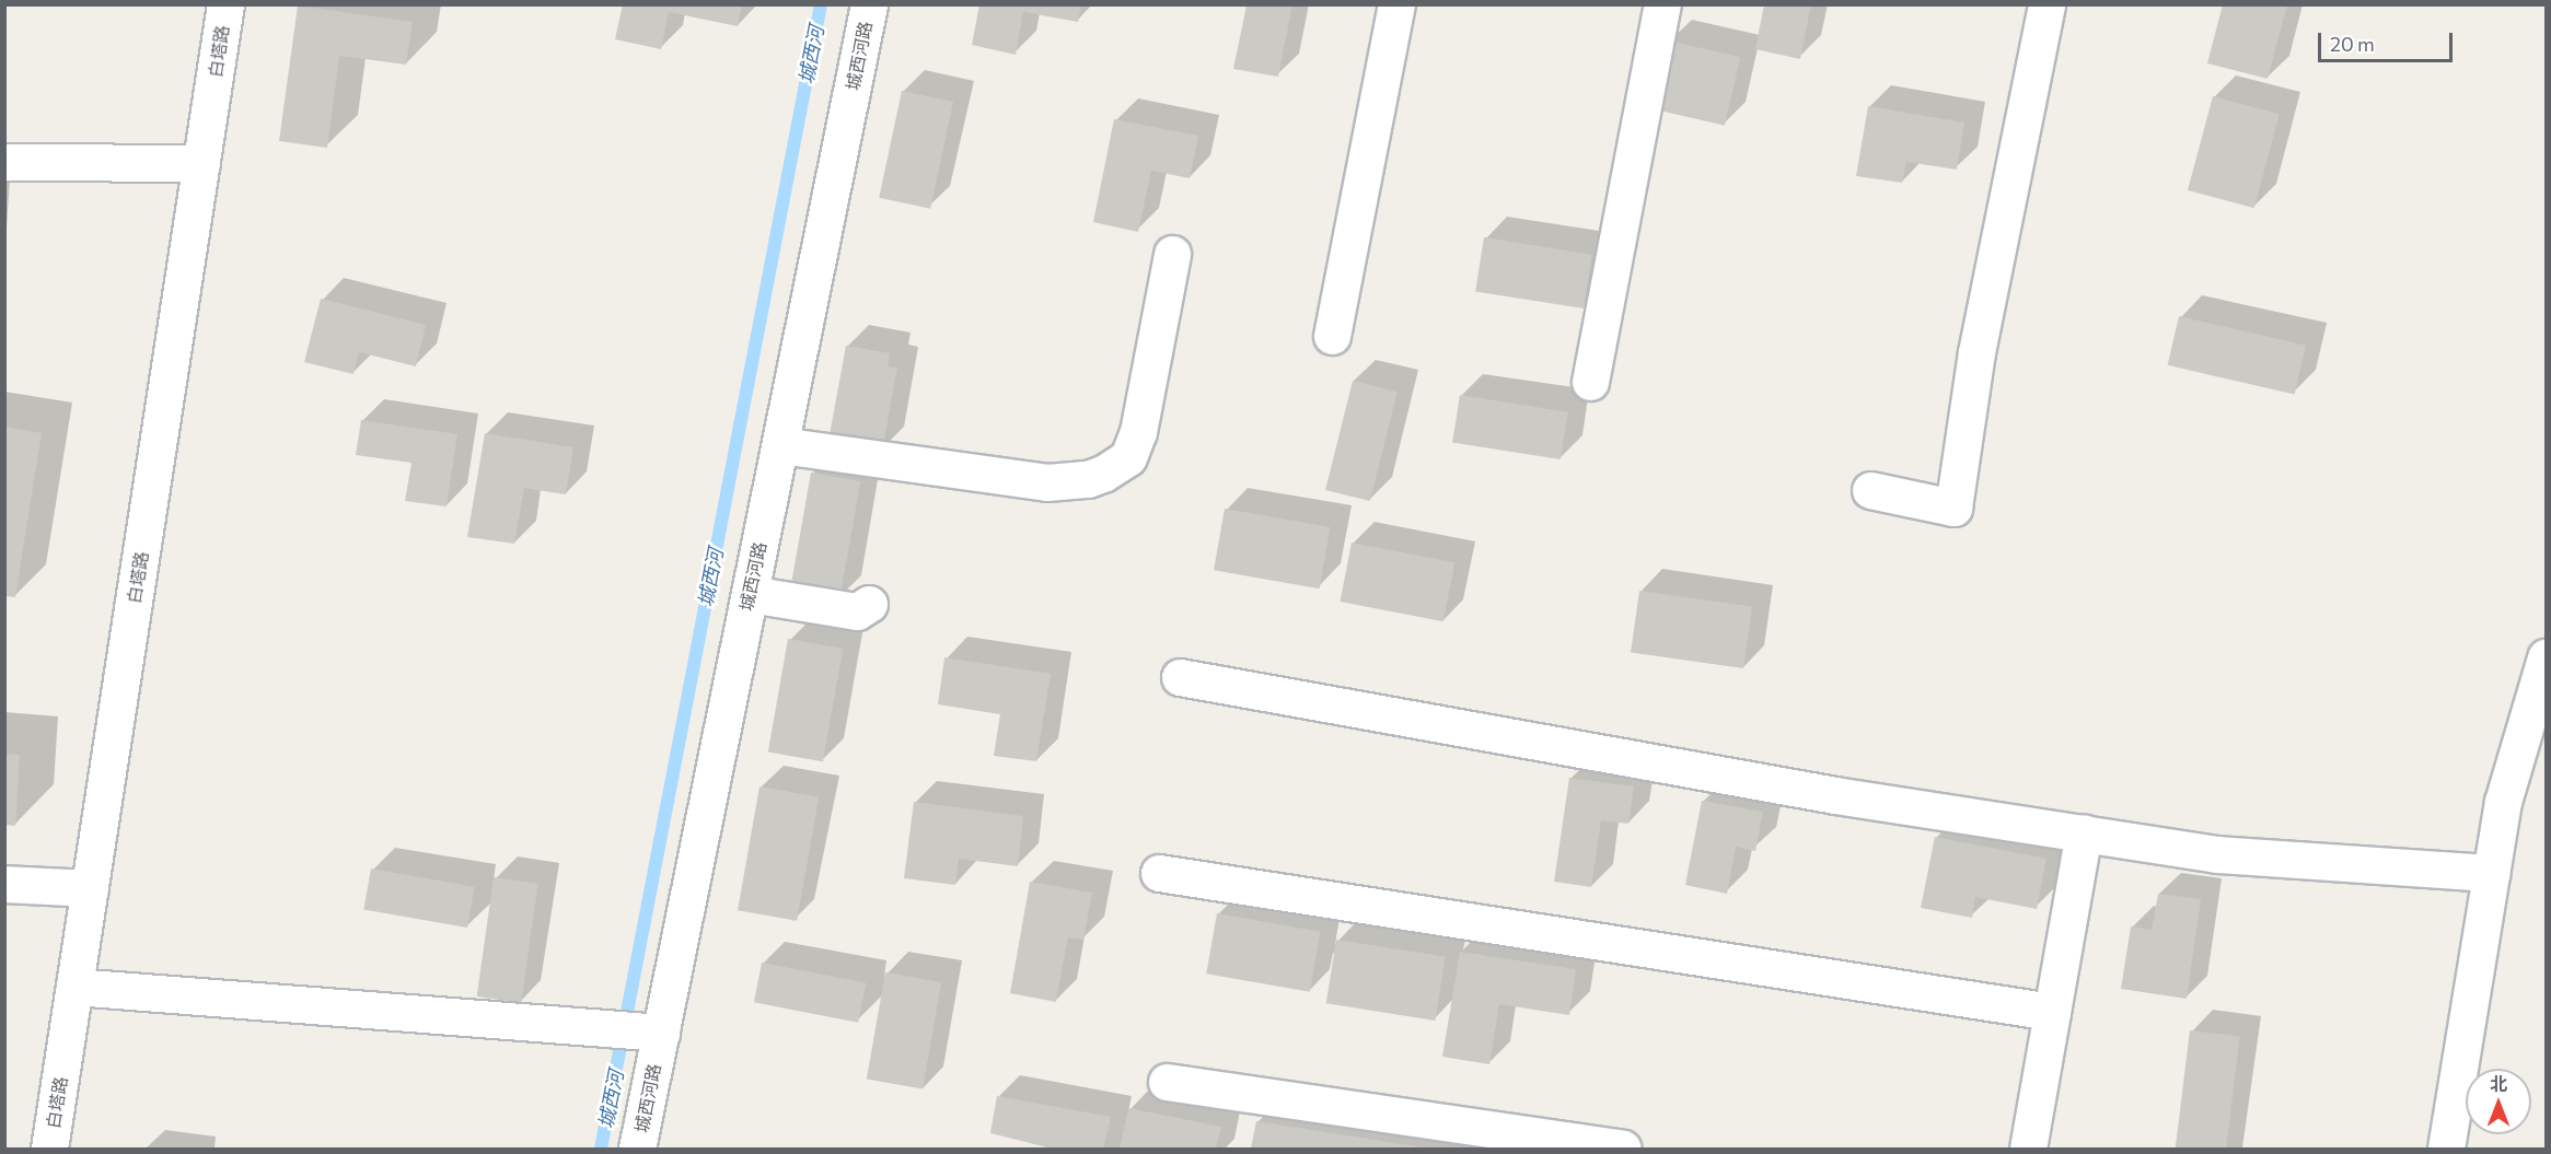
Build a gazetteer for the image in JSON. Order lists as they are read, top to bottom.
{
  "streets": {
    "street": ["白塔路", "城西河路"]
  },
  "water": ["城西河"],
  "scale_bar": "20 m",
  "north": "top"
}
